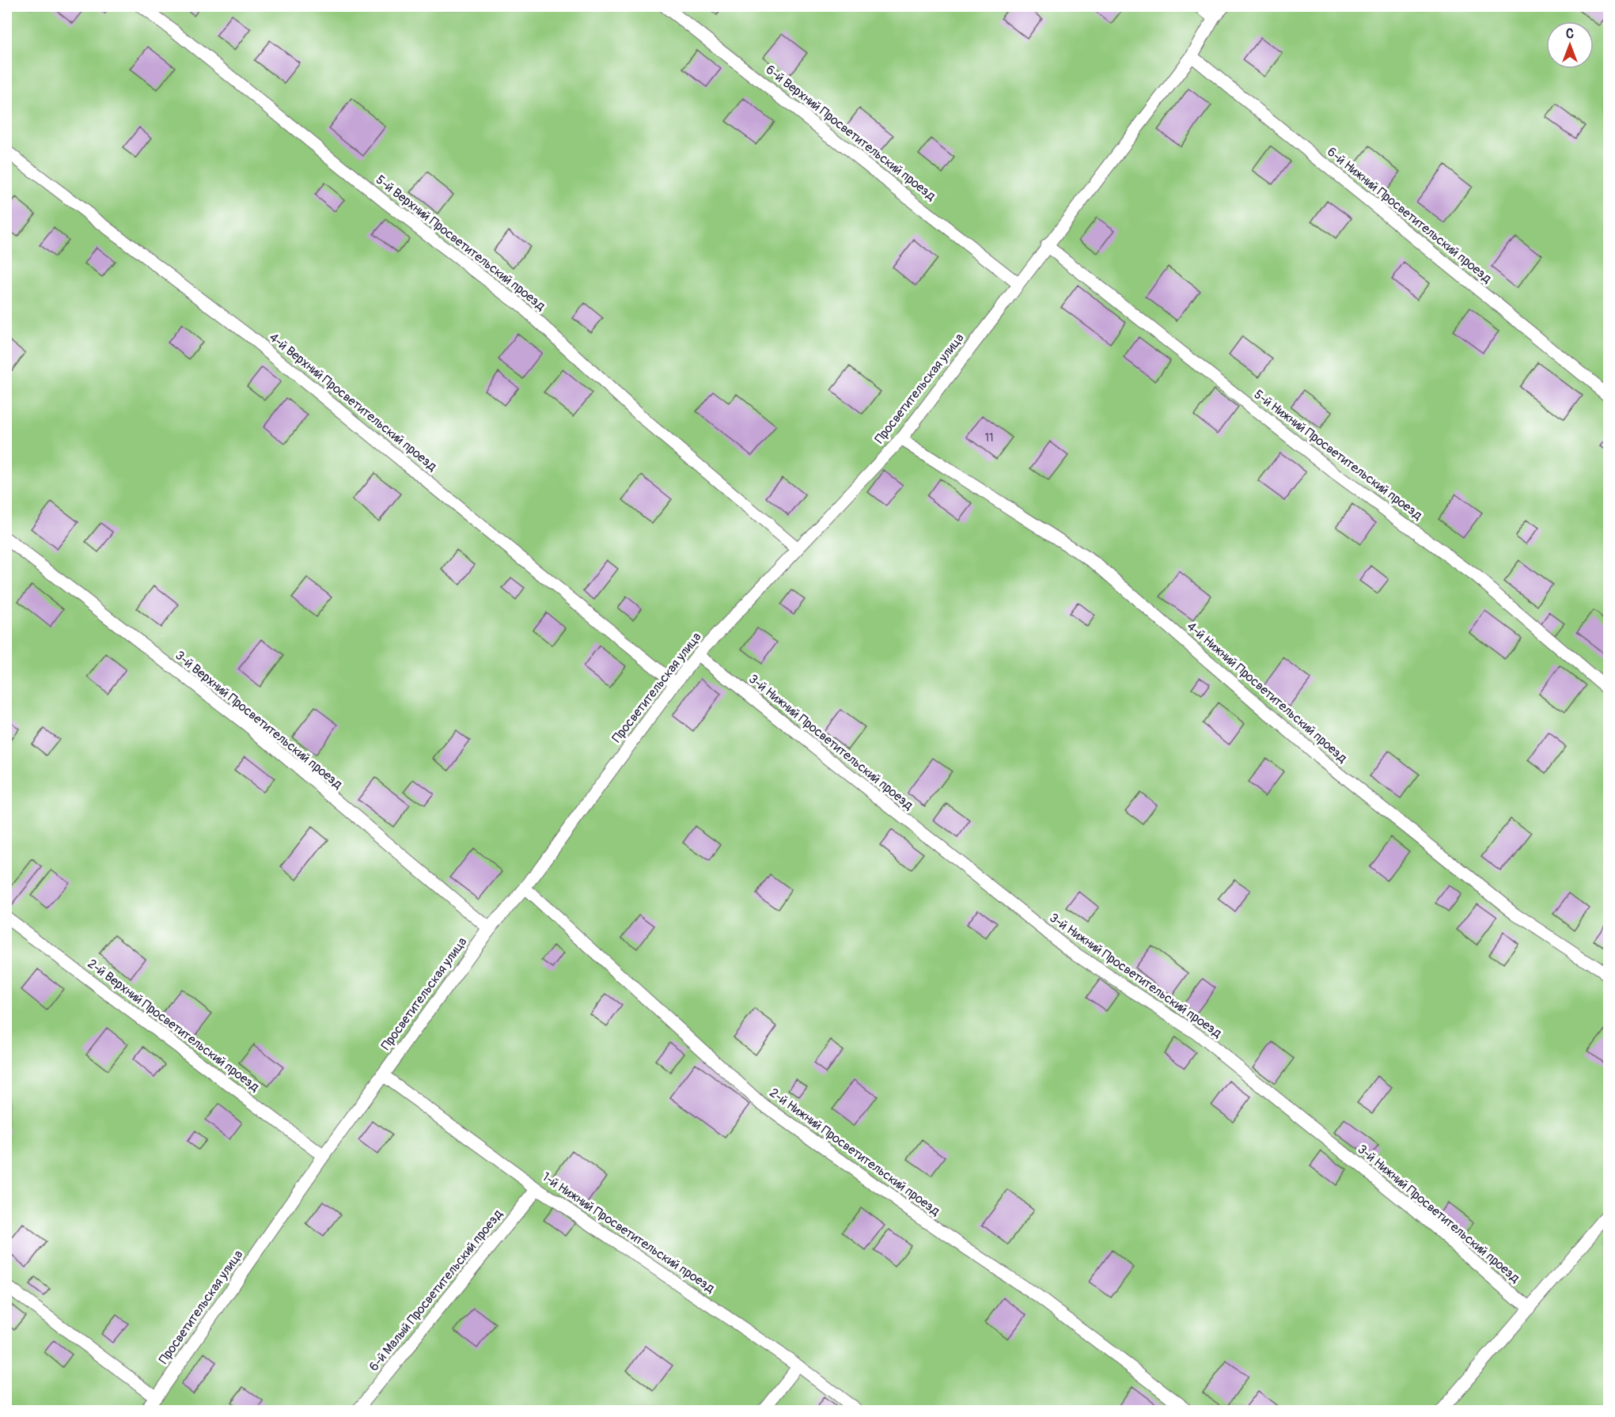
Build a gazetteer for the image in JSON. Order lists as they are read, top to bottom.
{
  "streets": {
    "lane": [
      "6-й Верхний Просветительский проезд",
      "6-й Нижний Просветительский проезд",
      "5-й Верхний Просветительский проезд",
      "Просветительская улица",
      "4-й Верхний Просветительский проезд",
      "5-й Нижний Просветительский проезд",
      "4-й Нижний Просветительский проезд",
      "3-й Верхний Просветительский проезд",
      "3-й Нижний Просветительский проезд",
      "2-й Верхний Просветительский проезд",
      "2-й Нижний Просветительский проезд",
      "1-й Нижний Просветительский проезд",
      "6-й Малый Просветительский проезд"
    ]
  },
  "crossings": [
    ["6-й Верхний Просветительский проезд", "Просветительская улица"],
    ["6-й Нижний Просветительский проезд", "Просветительская улица"],
    ["5-й Верхний Просветительский проезд", "Просветительская улица"],
    ["Просветительская улица", "4-й Верхний Просветительский проезд"],
    ["Просветительская улица", "5-й Нижний Просветительский проезд"],
    ["Просветительская улица", "4-й Нижний Просветительский проезд"],
    ["Просветительская улица", "3-й Верхний Просветительский проезд"],
    ["Просветительская улица", "3-й Нижний Просветительский проезд"],
    ["Просветительская улица", "2-й Верхний Просветительский проезд"],
    ["Просветительская улица", "2-й Нижний Просветительский проезд"],
    ["Просветительская улица", "1-й Нижний Просветительский проезд"],
    ["1-й Нижний Просветительский проезд", "6-й Малый Просветительский проезд"]
  ],
  "house_numbers": ["11"],
  "north": "top"
}
